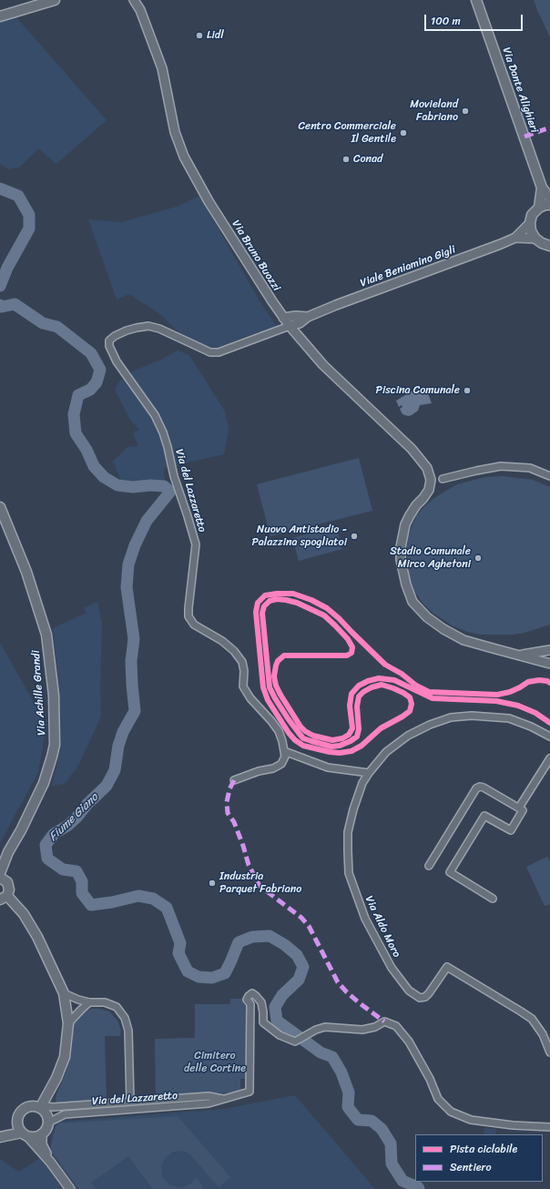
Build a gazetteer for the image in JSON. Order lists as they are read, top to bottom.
{
  "streets": {
    "main road": ["Via Dante Alighieri", "Via Achille Grandi"],
    "street": [
      "Via Bruno Buozzi",
      "Viale Beniamino Gigli",
      "Via del Lazzaretto",
      "Via Aldo Moro"
    ]
  },
  "crossings": [
    ["Via Dante Alighieri", "Viale Beniamino Gigli"],
    ["Via Bruno Buozzi", "Viale Beniamino Gigli"],
    ["Via Bruno Buozzi", "Via del Lazzaretto"],
    ["Viale Beniamino Gigli", "Via del Lazzaretto"]
  ],
  "water": ["Fiume Giano"],
  "parks": ["Cimitero delle Cortine"],
  "places": [
    "Lidl",
    "Movieland Fabriano",
    "Centro Commerciale Il Gentile",
    "Conad",
    "Piscina Comunale",
    "Nuovo Antistadio - Palazzina spogliatoi",
    "Stadio Comunale Mirco Aghetoni",
    "Industria Parquet Fabriano"
  ],
  "legend": ["Pista ciclabile", "Sentiero"],
  "scale_bar": "100 m"
}
